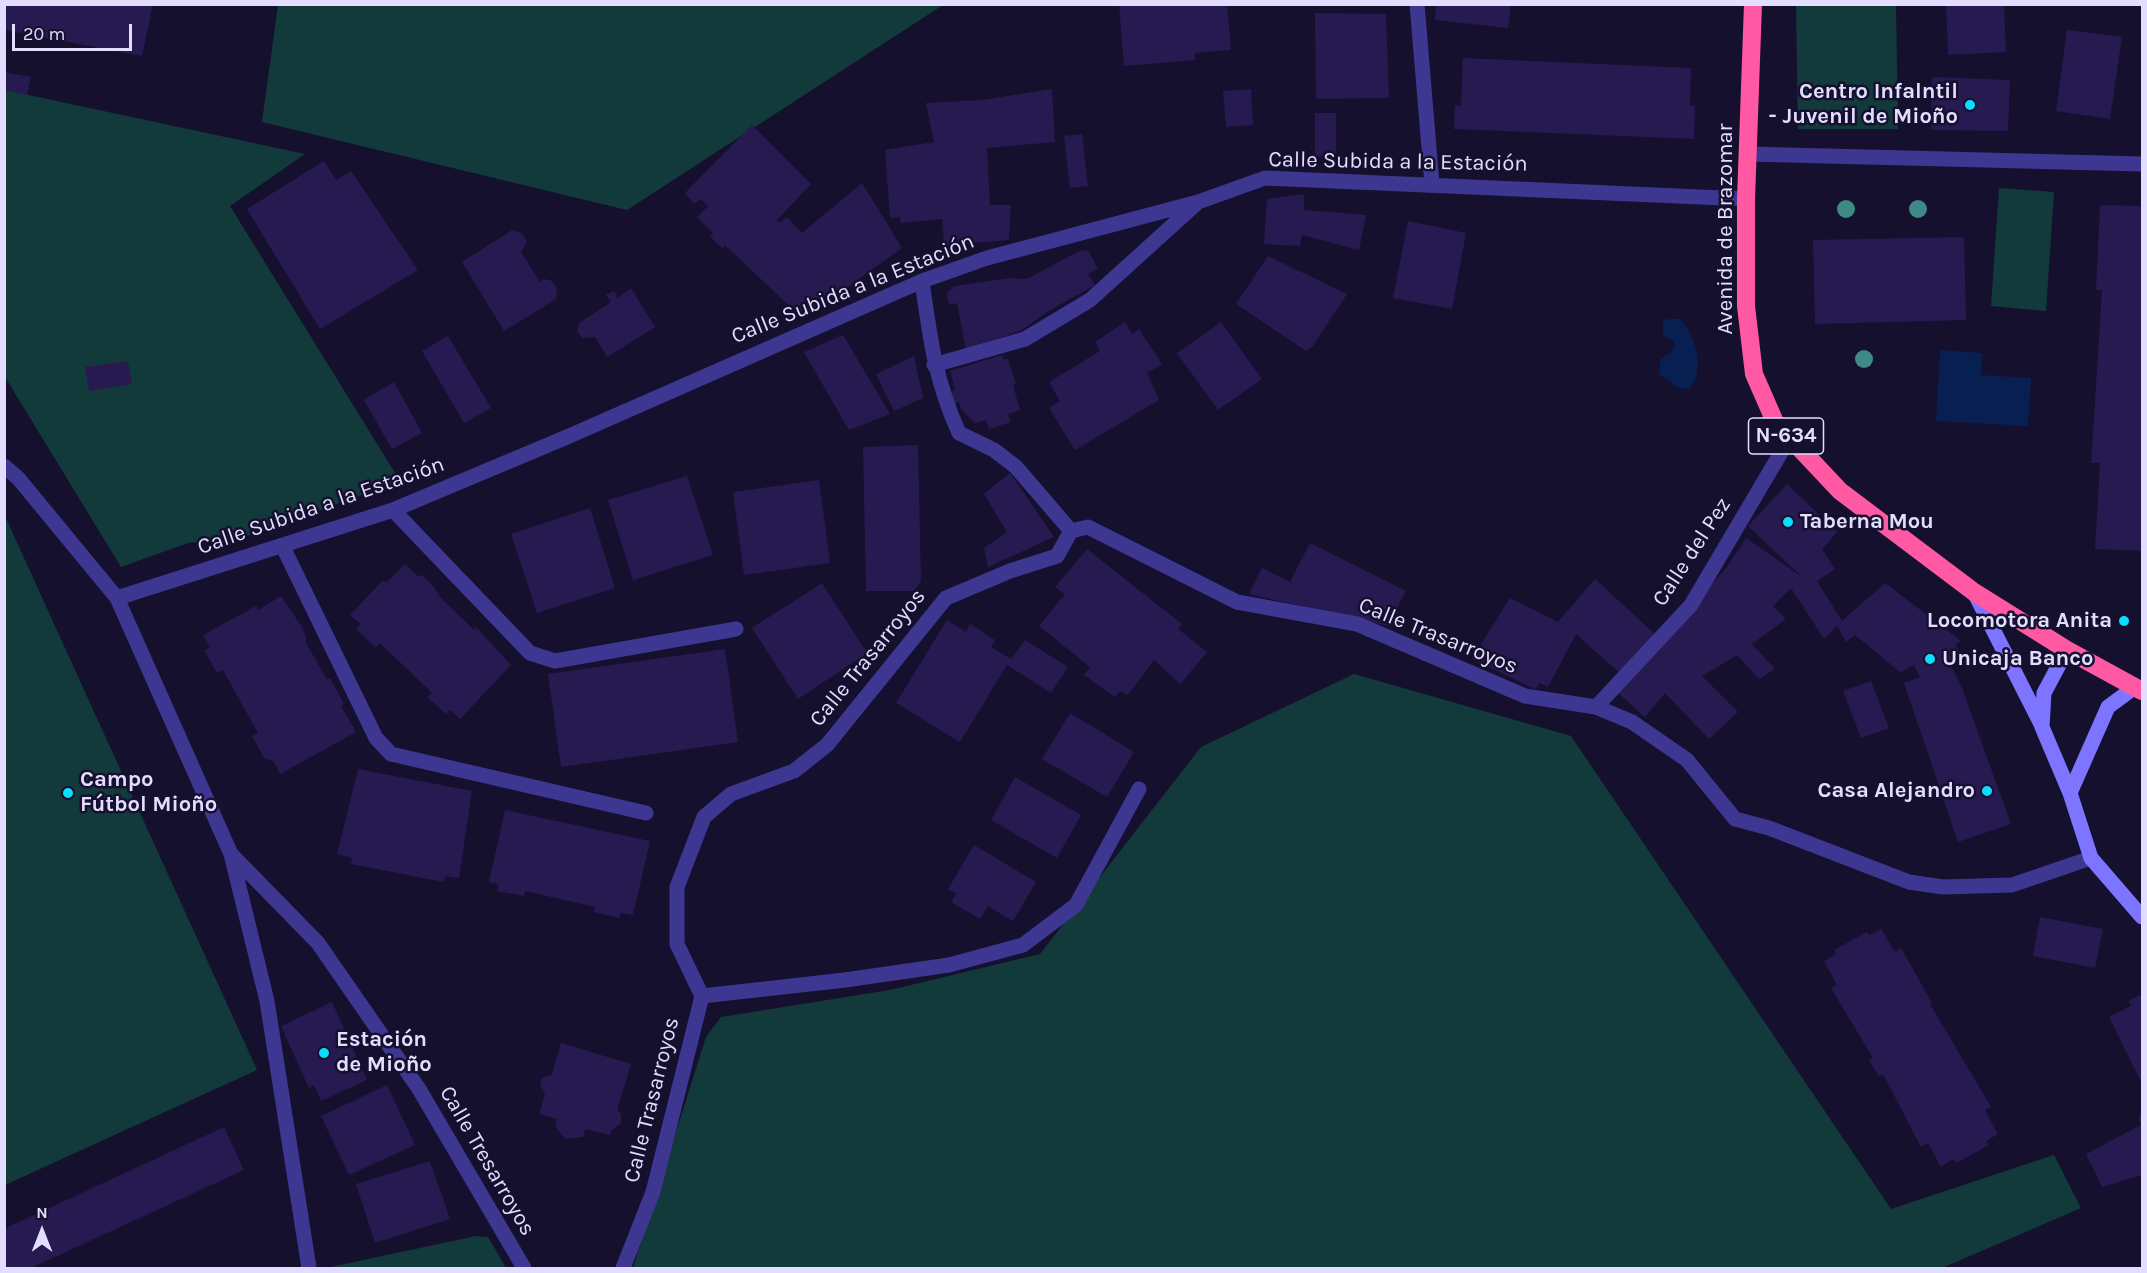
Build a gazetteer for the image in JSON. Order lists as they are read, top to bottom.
{
  "streets": {
    "highway": ["Avenida de Brazomar", "N-634"],
    "street": [
      "Calle Subida a la Estación",
      "Calle del Pez",
      "Calle Trasarroyos",
      "Calle Tresarroyos"
    ]
  },
  "crossings": [
    ["Calle Subida a la Estación", "Avenida de Brazomar"],
    ["Avenida de Brazomar", "Calle del Pez"],
    ["Calle del Pez", "Calle Trasarroyos"]
  ],
  "places": [
    "Centro Infalntil - Juvenil de Mioño",
    "Taberna Mou",
    "Locomotora Anita",
    "Unicaja Banco",
    "Casa Alejandro",
    "Campo Fútbol Mioño",
    "Estación de Mioño"
  ],
  "scale_bar": "20 m",
  "north": "top"
}
